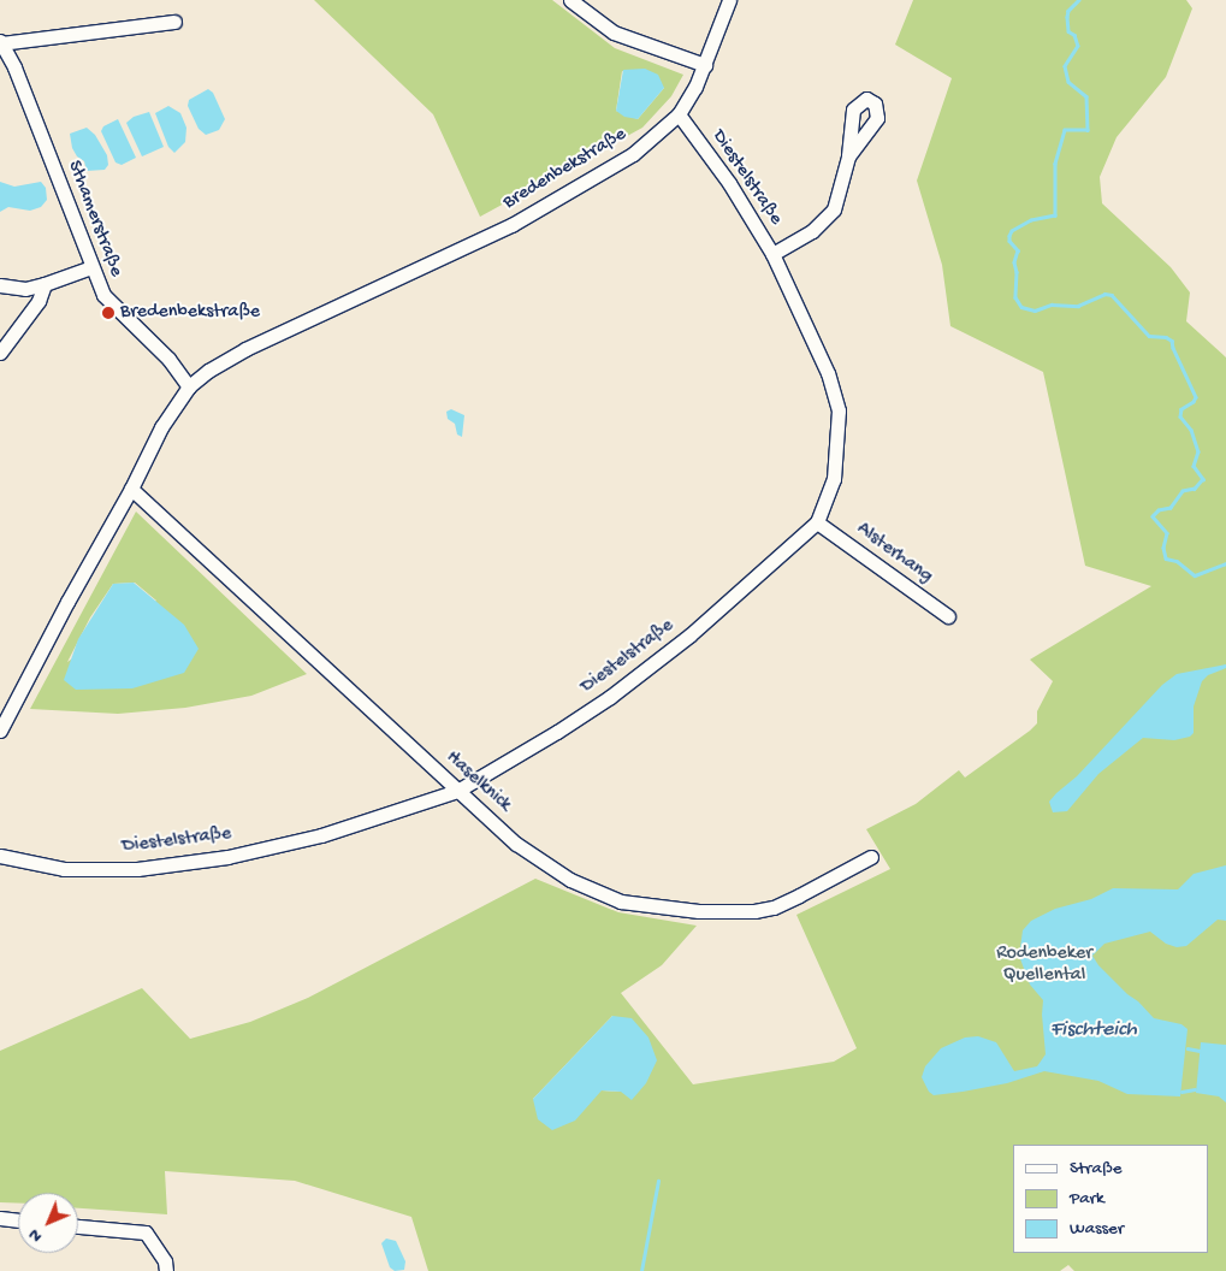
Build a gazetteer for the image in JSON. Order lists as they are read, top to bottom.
{
  "streets": {
    "street": [
      "Bredenbekstraße",
      "Diestelstraße",
      "Sthamerstraße",
      "Alsterhang",
      "Haselknick"
    ]
  },
  "crossings": [
    ["Bredenbekstraße", "Diestelstraße"],
    ["Bredenbekstraße", "Sthamerstraße"],
    ["Bredenbekstraße", "Haselknick"],
    ["Diestelstraße", "Alsterhang"],
    ["Diestelstraße", "Haselknick"]
  ],
  "water": ["Fischteich"],
  "parks": ["Rodenbeker Quellental"],
  "places": ["Bredenbekstraße"],
  "legend": ["Straße", "Park", "Wasser"],
  "north": "bottom left"
}
